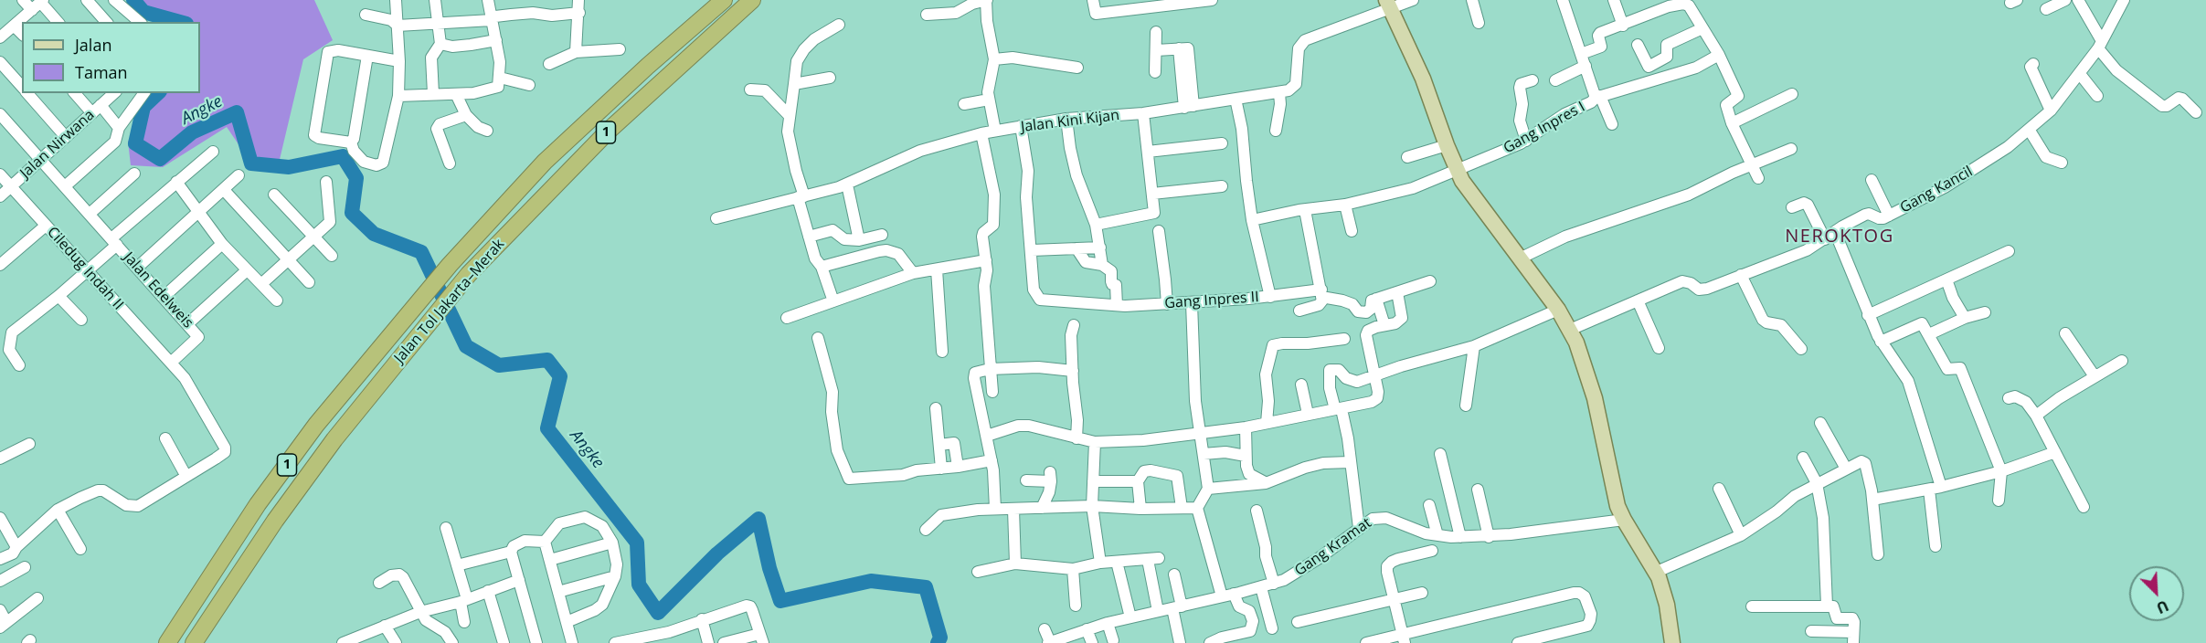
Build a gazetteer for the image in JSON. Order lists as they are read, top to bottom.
{
  "streets": {
    "highway": ["1", "Jalan Tol Jakarta–Merak"],
    "street": [
      "Jalan Kini Kijan",
      "Gang Inpres I",
      "Jalan Nirwana",
      "Gang Kancil",
      "Ciledug Indah II",
      "Jalan Edelweis",
      "Gang Inpres II",
      "Gang Kramat"
    ]
  },
  "crossings": [
    ["Jalan Kini Kijan", "Gang Inpres II"],
    ["Jalan Nirwana", "Ciledug Indah II"],
    ["Jalan Nirwana", "Jalan Edelweis"],
    ["Ciledug Indah II", "Jalan Edelweis"]
  ],
  "districts": ["NEROKTOG"],
  "water": ["Angke"],
  "legend": ["Jalan", "Taman"],
  "north": "bottom right"
}
